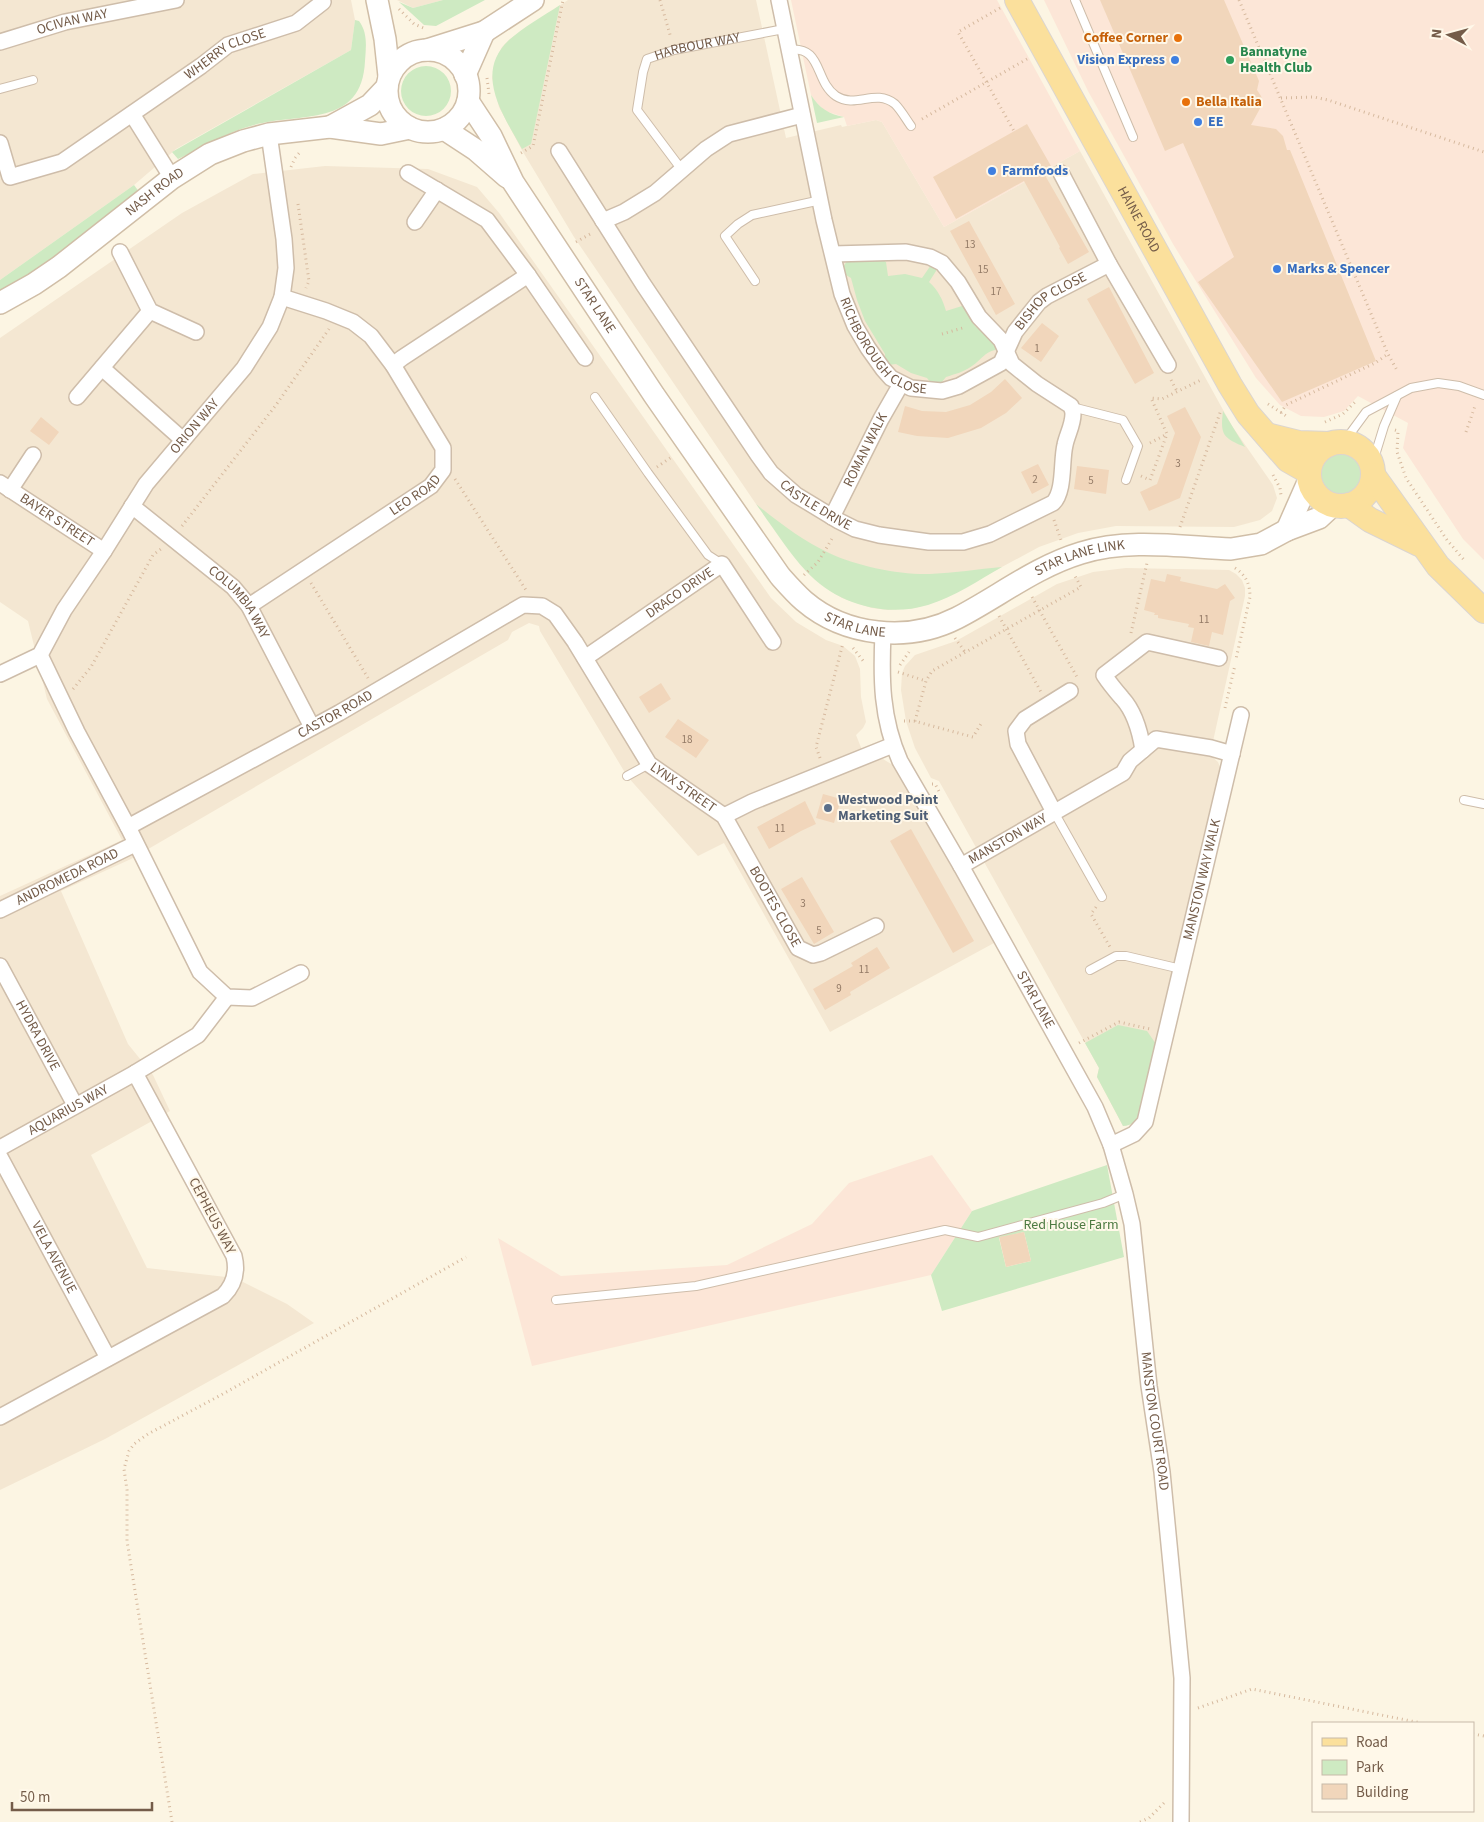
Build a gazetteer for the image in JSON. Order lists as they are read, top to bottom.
{
  "streets": {
    "main road": ["HAINE ROAD"],
    "street": [
      "OCIVAN WAY",
      "WHERRY CLOSE",
      "NASH ROAD",
      "BISHOP CLOSE",
      "STAR LANE",
      "RICHBOROUGH CLOSE",
      "ORION WAY",
      "ROMAN WALK",
      "LEO ROAD",
      "CASTLE DRIVE",
      "BAYER STREET",
      "STAR LANE LINK",
      "DRACO DRIVE",
      "COLUMBIA WAY",
      "CASTOR ROAD",
      "LYNX STREET",
      "MANSTON WAY",
      "ANDROMEDA ROAD",
      "MANSTON WAY WALK",
      "BOOTES CLOSE",
      "HYDRA DRIVE",
      "AQUARIUS WAY",
      "CEPHEUS WAY",
      "VELA AVENUE",
      "MANSTON COURT ROAD"
    ],
    "lane": ["HARBOUR WAY"]
  },
  "crossings": [
    ["HARBOUR WAY", "RICHBOROUGH CLOSE"],
    ["NASH ROAD", "STAR LANE"],
    ["NASH ROAD", "ORION WAY"],
    ["HAINE ROAD", "STAR LANE LINK"],
    ["BISHOP CLOSE", "RICHBOROUGH CLOSE"],
    ["STAR LANE", "STAR LANE LINK"],
    ["STAR LANE", "LYNX STREET"],
    ["STAR LANE", "MANSTON WAY"],
    ["STAR LANE", "MANSTON WAY WALK"],
    ["STAR LANE", "MANSTON COURT ROAD"],
    ["RICHBOROUGH CLOSE", "ROMAN WALK"],
    ["ORION WAY", "LEO ROAD"],
    ["ORION WAY", "BAYER STREET"],
    ["ORION WAY", "COLUMBIA WAY"],
    ["ROMAN WALK", "CASTLE DRIVE"],
    ["LEO ROAD", "COLUMBIA WAY"],
    ["DRACO DRIVE", "LYNX STREET"],
    ["COLUMBIA WAY", "CASTOR ROAD"],
    ["CASTOR ROAD", "LYNX STREET"],
    ["LYNX STREET", "BOOTES CLOSE"],
    ["MANSTON WAY", "MANSTON WAY WALK"],
    ["MANSTON WAY WALK", "MANSTON COURT ROAD"],
    ["HYDRA DRIVE", "AQUARIUS WAY"],
    ["AQUARIUS WAY", "CEPHEUS WAY"],
    ["CEPHEUS WAY", "VELA AVENUE"]
  ],
  "parks": ["Red House Farm"],
  "places": [
    "Coffee Corner",
    "Vision Express",
    "Bannatyne Health Club",
    "Bella Italia",
    "EE",
    "Farmfoods",
    "Marks & Spencer",
    "Westwood Point Marketing Suit"
  ],
  "house_numbers": [
    "13",
    "15",
    "17",
    "1",
    "3",
    "2",
    "5",
    "11",
    "18",
    "11",
    "3",
    "5",
    "11",
    "9"
  ],
  "legend": ["Road", "Park", "Building"],
  "scale_bar": "50 m",
  "north": "left"
}
